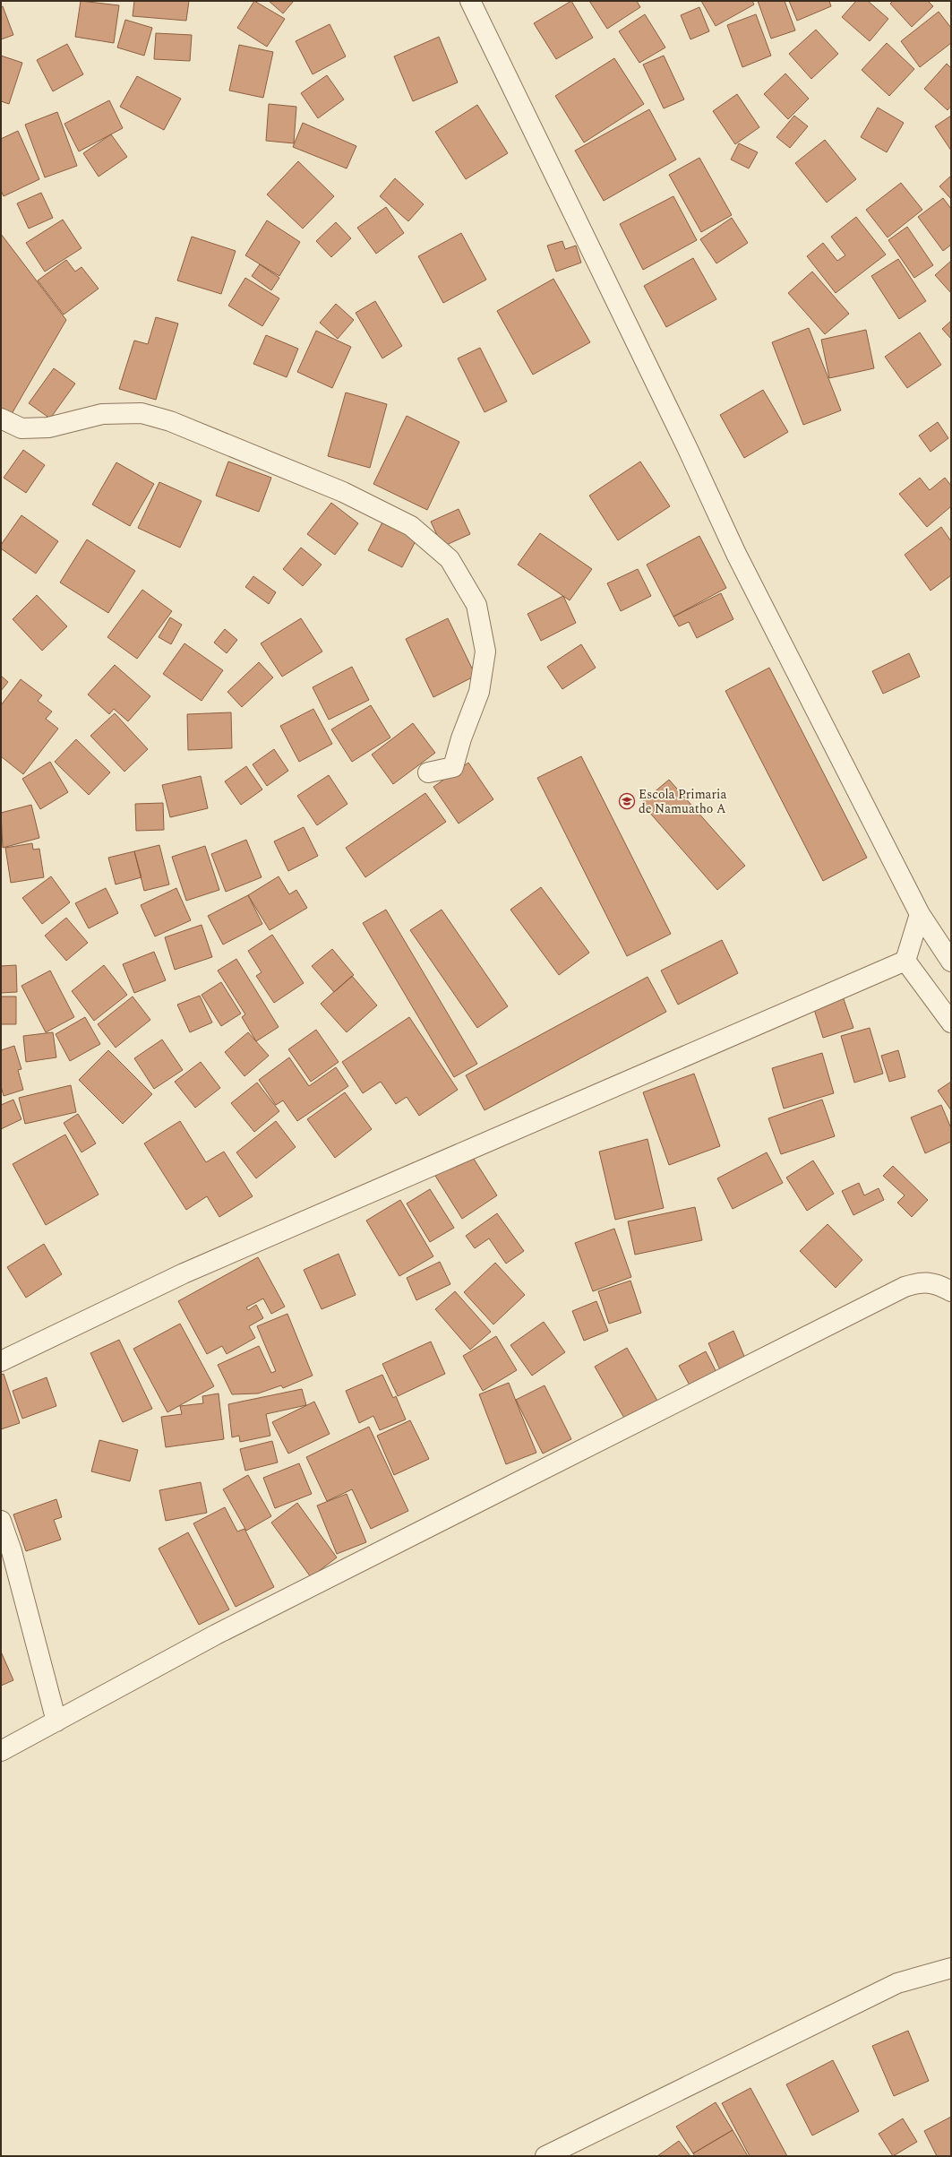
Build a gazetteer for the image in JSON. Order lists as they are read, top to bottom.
{
  "places": {
    "school or university": ["Escola Primaria de Namuatho A"]
  }
}
